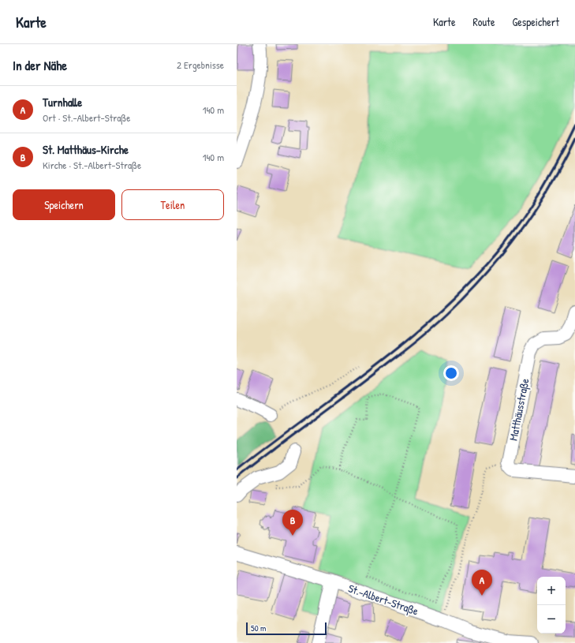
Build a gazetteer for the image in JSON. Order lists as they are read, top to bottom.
{
  "streets": {
    "street": ["Matthäusstraße", "St.-Albert-Straße"]
  },
  "scale_bar": "50 m",
  "page": {
    "header": "Karte",
    "nav": ["Karte", "Route", "Gespeichert"],
    "heading": ["In der Nähe", "2 Ergebnisse"],
    "list": [
      {
        "mark": "A",
        "name": "Turnhalle",
        "note": "Ort · St.-Albert-Straße",
        "value": "140 m"
      },
      {
        "mark": "B",
        "name": "St. Matthäus-Kirche",
        "note": "Kirche · St.-Albert-Straße",
        "value": "140 m"
      }
    ],
    "buttons": ["Speichern", "Teilen"],
    "pins": ["B", "A"],
    "map_buttons": ["+", "−"],
    "scale": "50 m"
  }
}
